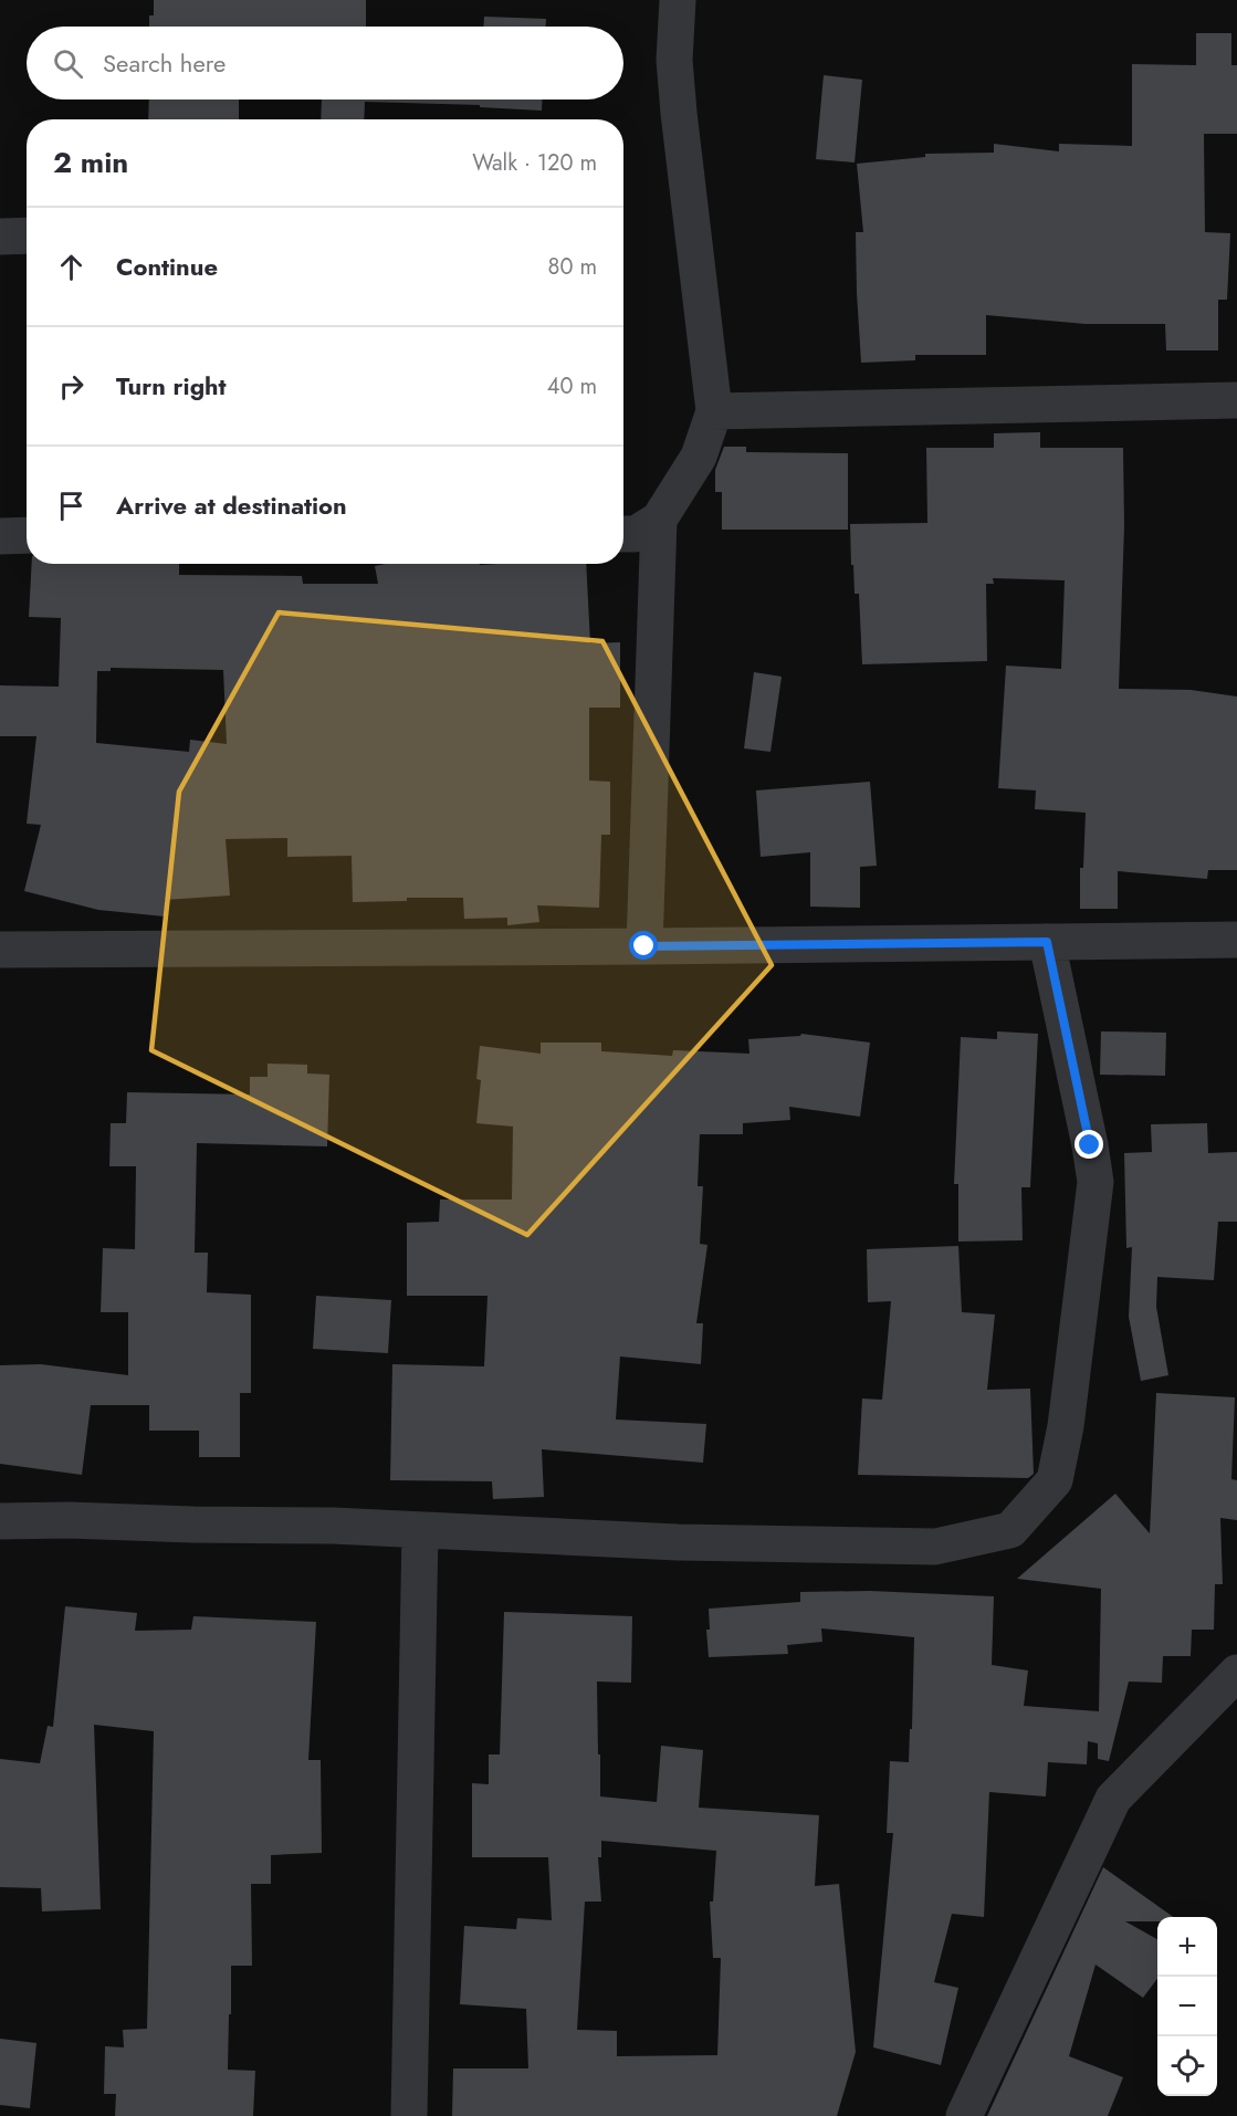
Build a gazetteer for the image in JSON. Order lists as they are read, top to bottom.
{
  "page": {
    "search": "Search here",
    "heading": ["2 min", "Walk · 120 m"],
    "list": [
      ["Continue", "80 m"],
      ["Turn right", "40 m"],
      "Arrive at destination"
    ],
    "map_buttons": ["+", "−"]
  }
}
